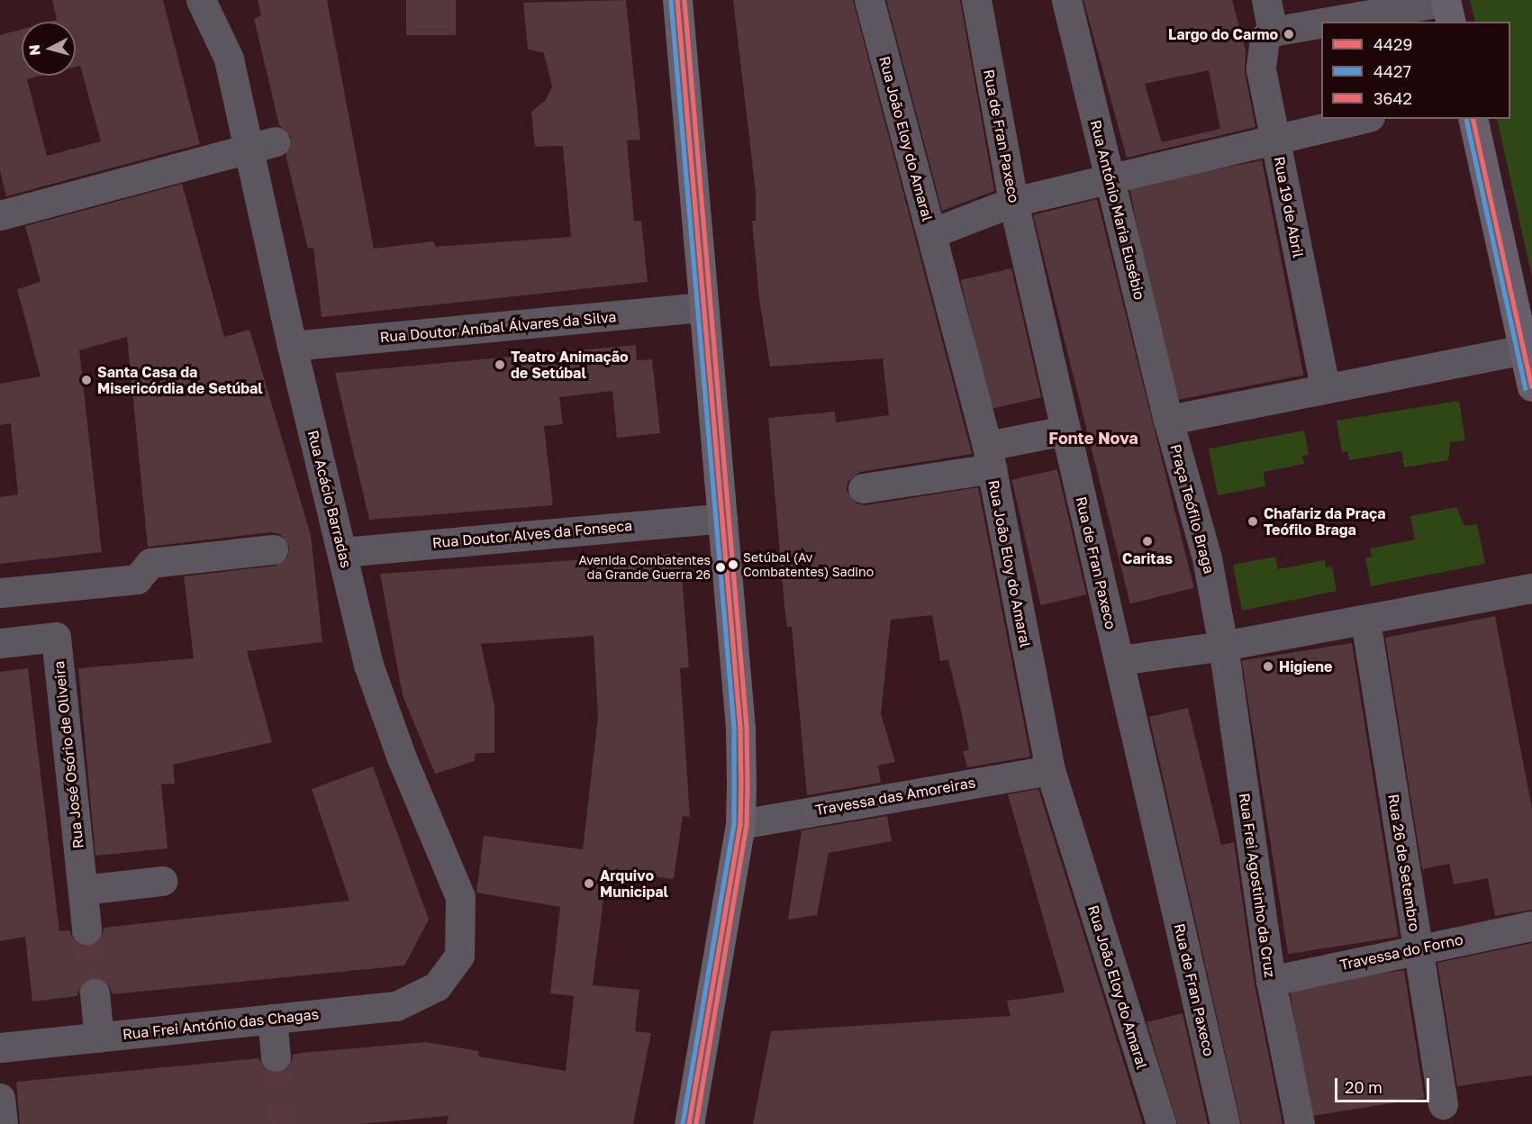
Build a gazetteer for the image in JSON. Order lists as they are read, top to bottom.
{
  "streets": {
    "street": [
      "Rua de Fran Paxeco",
      "Rua João Eloy do Amaral",
      "Rua 19 de Abril",
      "Rua António Maria Eusébio",
      "Rua Doutor Aníbal Álvares da Silva",
      "Rua Acácio Barradas",
      "Praça Teófilo Braga",
      "Rua Doutor Alves da Fonseca",
      "Rua José Osório de Oliveira",
      "Travessa das Amoreiras",
      "Rua 26 de Setembro",
      "Rua Frei Agostinho da Cruz",
      "Travessa do Forno",
      "Rua Frei António das Chagas"
    ]
  },
  "crossings": [
    ["Rua João Eloy do Amaral", "Travessa das Amoreiras"],
    ["Rua António Maria Eusébio", "Praça Teófilo Braga"],
    ["Rua Doutor Aníbal Álvares da Silva", "Rua Acácio Barradas"],
    ["Rua Acácio Barradas", "Rua Doutor Alves da Fonseca"],
    ["Rua Acácio Barradas", "Rua Frei António das Chagas"],
    ["Praça Teófilo Braga", "Rua Frei Agostinho da Cruz"],
    ["Rua 26 de Setembro", "Travessa do Forno"],
    ["Rua Frei Agostinho da Cruz", "Travessa do Forno"]
  ],
  "districts": ["Fonte Nova"],
  "places": [
    "Largo do Carmo",
    "Teatro Animação de Setúbal",
    "Santa Casa da Misericórdia de Setúbal",
    "Chafariz da Praça Teófilo Braga",
    "Caritas",
    "Setúbal (Av Combatentes) Sadino",
    "Avenida Combatentes da Grande Guerra 26",
    "Higiene",
    "Arquivo Municipal"
  ],
  "lines": ["transit line 4429", "transit line 3642", "transit line 4427"],
  "legend": ["4429", "4427", "3642"],
  "scale_bar": "20 m",
  "north": "left"
}
